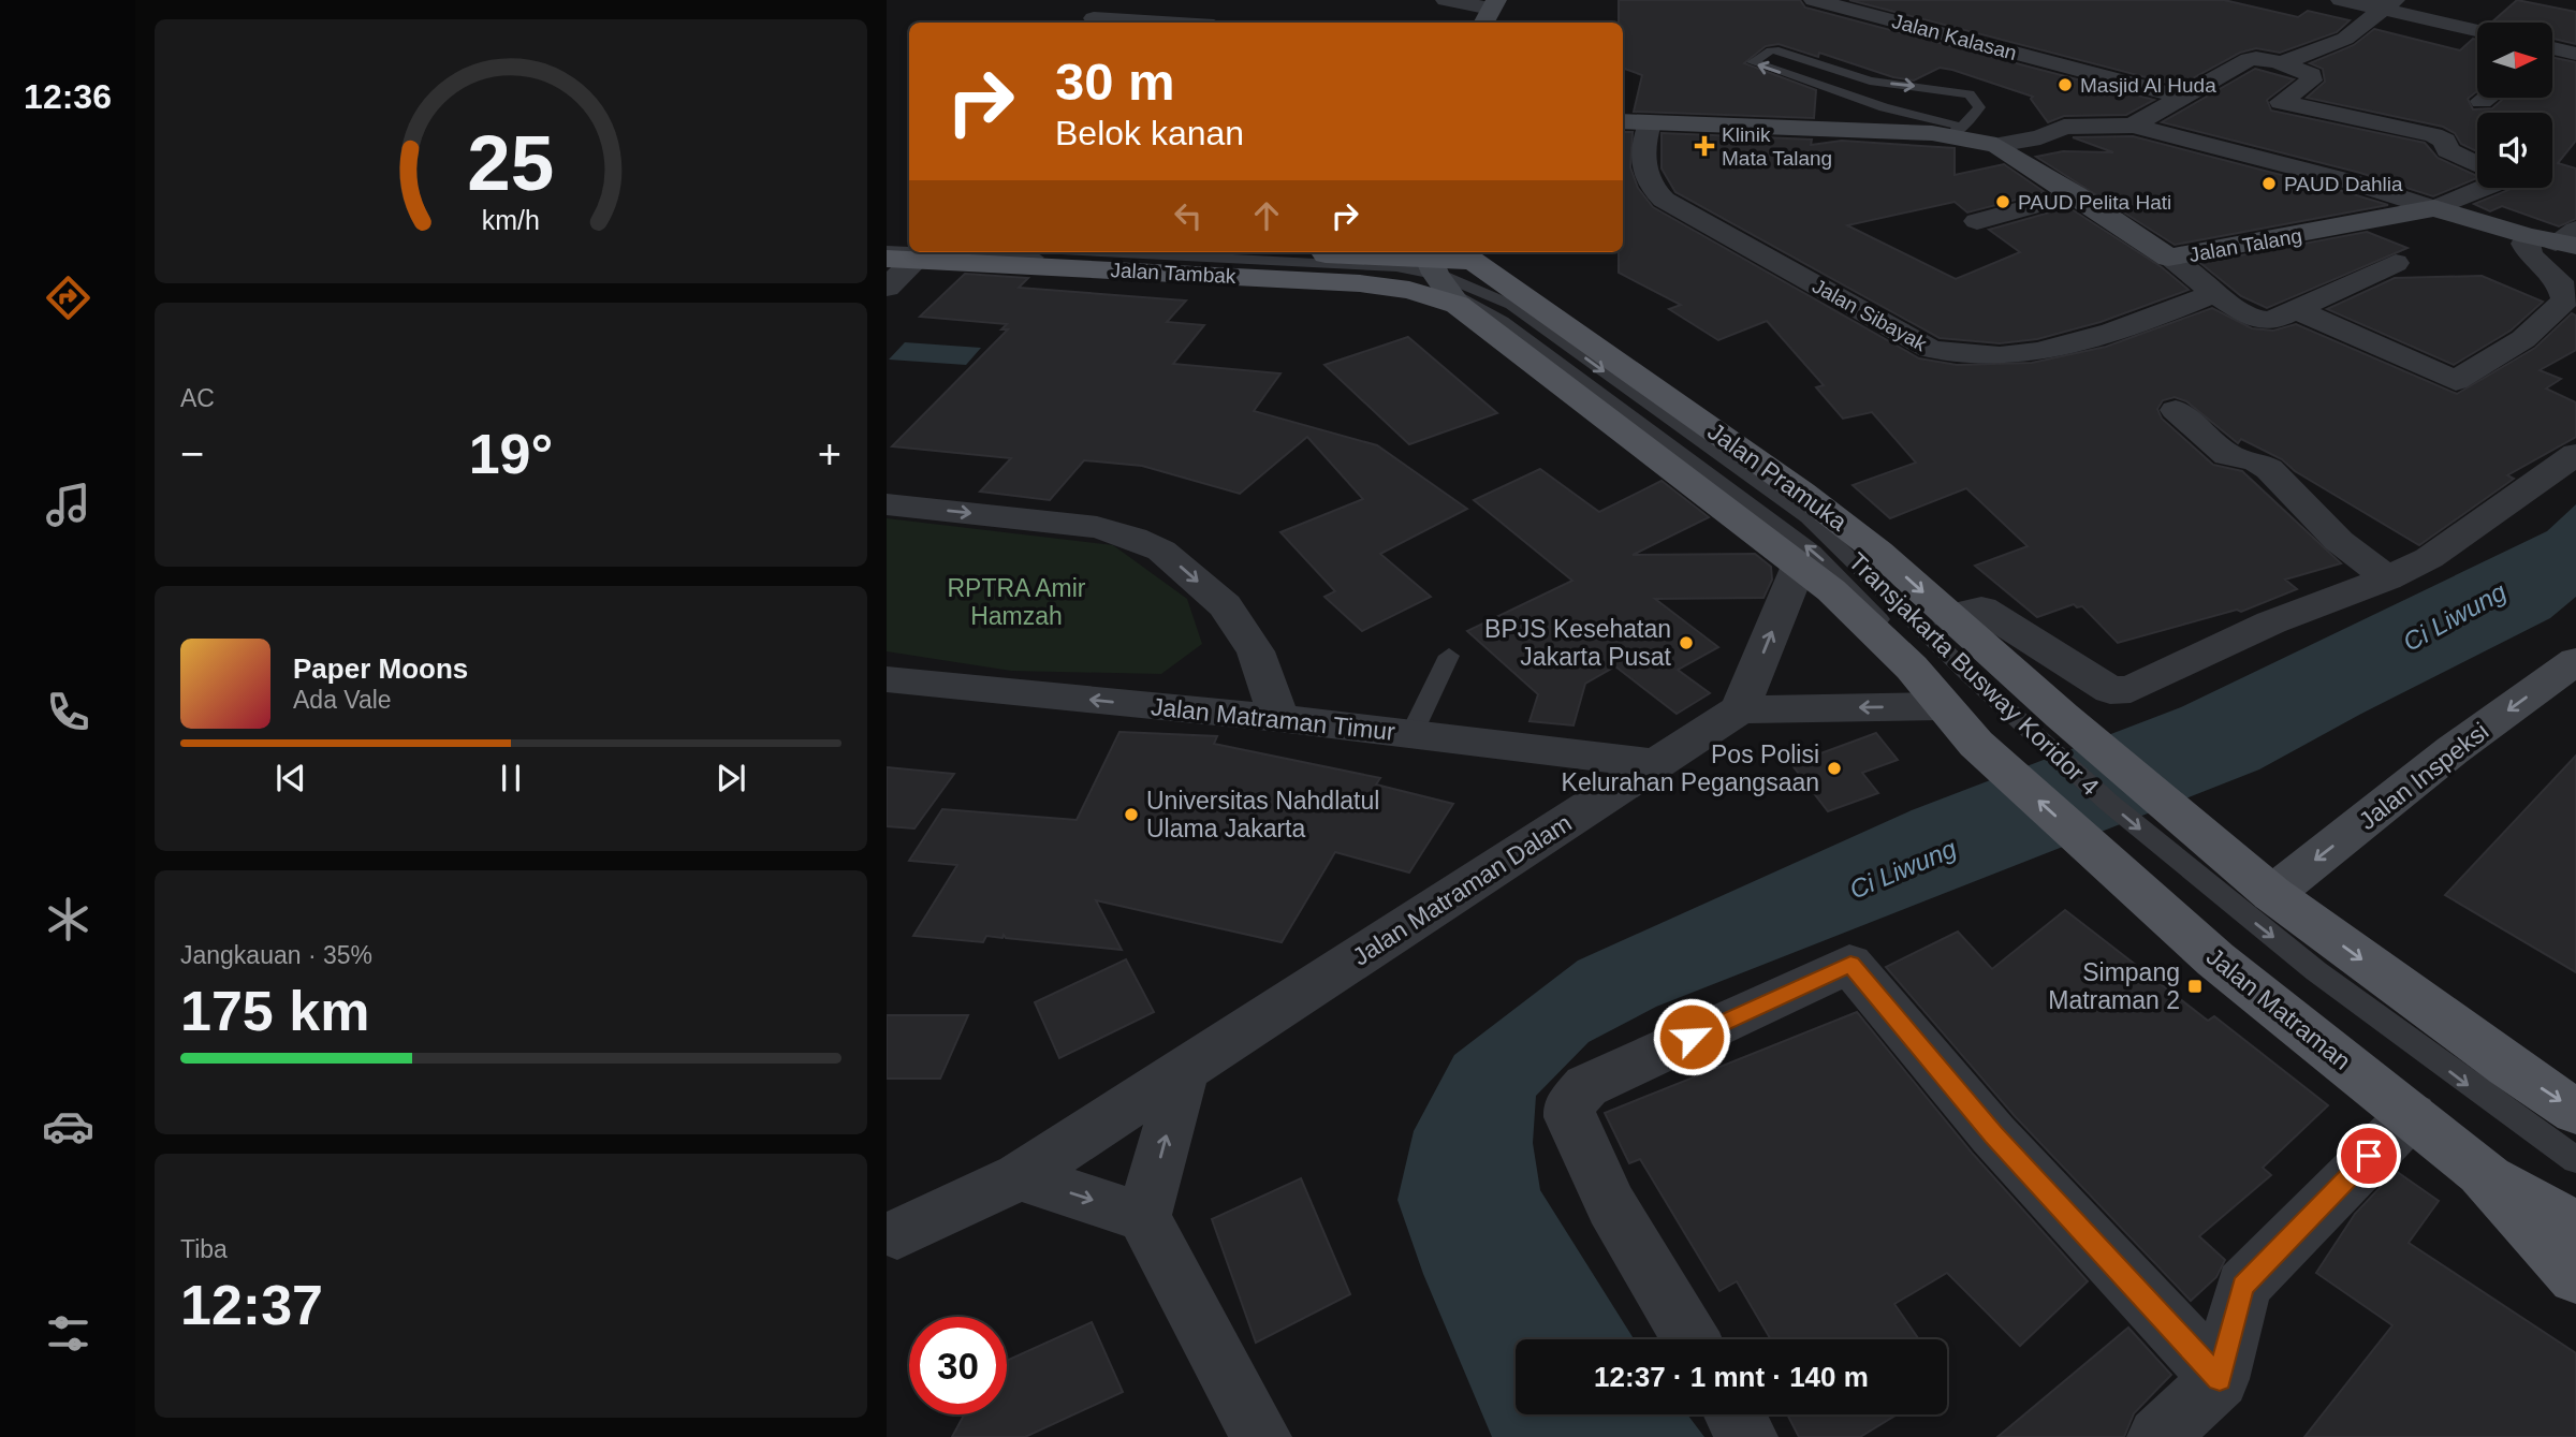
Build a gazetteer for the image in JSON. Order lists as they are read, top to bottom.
{
  "streets": {
    "main road": ["Jalan Tambak", "Jalan Pramuka", "Jalan Matraman"],
    "street": [
      "Jalan Kalasan",
      "Jalan Talang",
      "Jalan Sibayak",
      "Jalan Matraman Timur",
      "Jalan Inspeksi",
      "Jalan Matraman Dalam"
    ],
    "lane": ["Transjakarta Busway Koridor 4"]
  },
  "crossings": [
    ["Jalan Talang", "Jalan Sibayak"],
    ["Jalan Tambak", "Jalan Pramuka"],
    ["Jalan Tambak", "Transjakarta Busway Koridor 4"],
    ["Jalan Pramuka", "Transjakarta Busway Koridor 4"],
    ["Jalan Matraman Timur", "Jalan Matraman Dalam"]
  ],
  "one_way": ["Jalan Matraman Timur", "Jalan Inspeksi"],
  "water": ["Ci Liwung"],
  "parks": ["RPTRA Amir Hamzah"],
  "places": {
    "other": [
      "Masjid Al Huda",
      "PAUD Dahlia",
      "PAUD Pelita Hati",
      "BPJS Kesehatan Jakarta Pusat",
      "Pos Polisi Kelurahan Pegangsaan",
      "Universitas Nahdlatul Ulama Jakarta"
    ],
    "health": ["Klinik Mata Talang"],
    "transit": ["Simpang Matraman 2"]
  },
  "north": "right",
  "page": {
    "tabs": "12:36",
    "turn": ["30 m", "Belok kanan"],
    "tile": [
      "AC",
      ["Jangkauan · 35%", "175 km"],
      ["Tiba", "12:37"]
    ],
    "heat": ["−", "19°", "+"],
    "song": ["Paper Moons", "Ada Vale"],
    "limit": "30",
    "trip": "12:37 · 1 mnt · 140 m",
    "gauge": ["25", "km/h"]
  }
}
